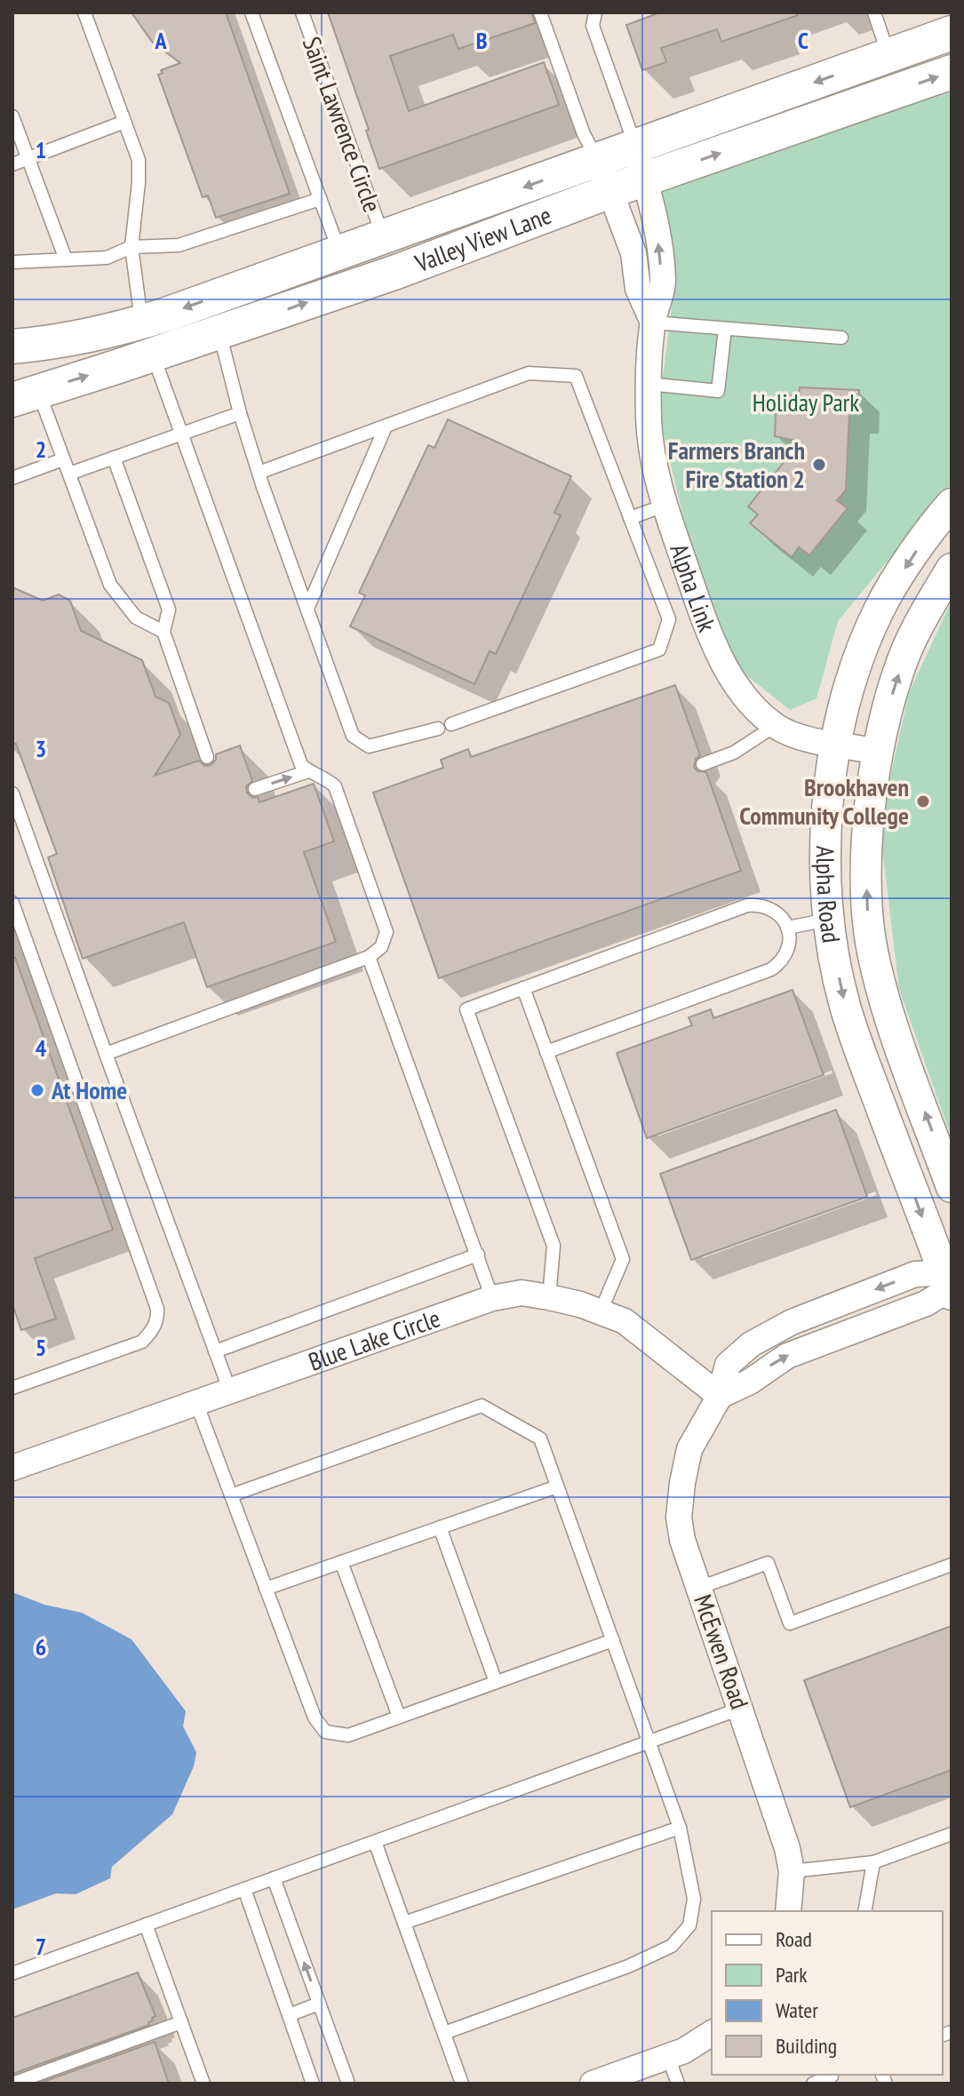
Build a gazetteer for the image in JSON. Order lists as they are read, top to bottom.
{
  "streets": {
    "main road": ["Valley View Lane"],
    "street": [
      "Alpha Link",
      "Alpha Road",
      "Blue Lake Circle",
      "McEwen Road"
    ],
    "lane": ["Saint Lawrence Circle"]
  },
  "crossings": [
    ["Saint Lawrence Circle", "Valley View Lane"],
    ["Valley View Lane", "Alpha Link"],
    ["Alpha Link", "Alpha Road"],
    ["Blue Lake Circle", "McEwen Road"]
  ],
  "parks": ["Holiday Park"],
  "places": ["Farmers Branch Fire Station 2", "Brookhaven Community College", "At Home"],
  "legend": [
    "Road",
    "Park",
    "Water",
    "Building"
  ],
  "grid": {
    "columns": ["A", "B", "C"],
    "rows": [
      "1",
      "2",
      "3",
      "4",
      "5",
      "6",
      "7"
    ]
  }
}
